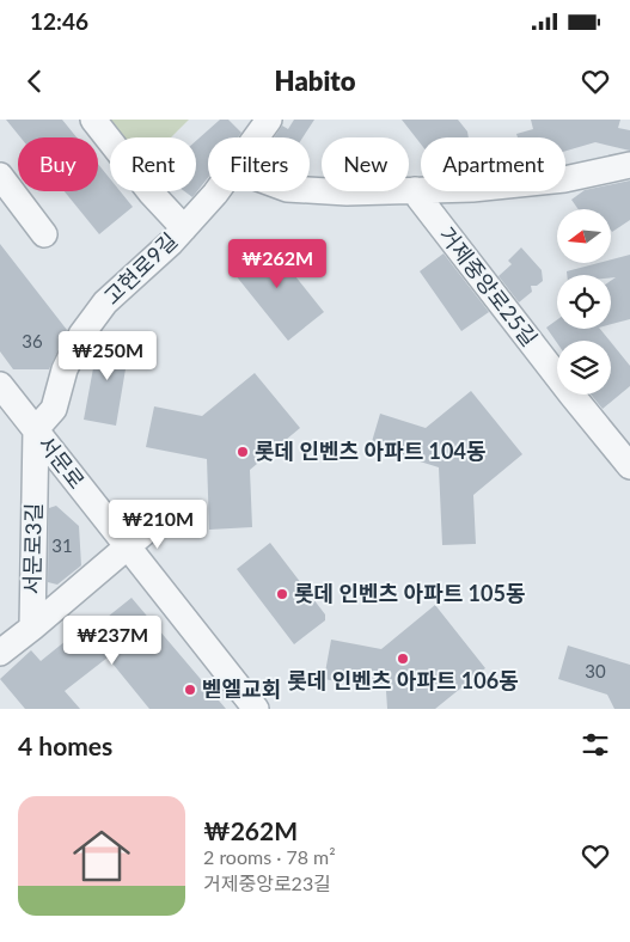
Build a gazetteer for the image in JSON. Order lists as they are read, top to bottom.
{
  "streets": {
    "street": [
      "고현로9길",
      "거제중앙로25길",
      "서문로",
      "서문로3길"
    ]
  },
  "crossings": [
    ["고현로9길", "서문로"],
    ["고현로9길", "서문로3길"],
    ["서문로", "서문로3길"]
  ],
  "places": [
    "롯데 인벤츠 아파트 104동",
    "롯데 인벤츠 아파트 105동",
    "롯데 인벤츠 아파트 106동",
    "벧엘교회"
  ],
  "house_numbers": ["36", "31", "30"],
  "north": "left",
  "page": {
    "status": "12:46",
    "header": "Habito",
    "chip": [
      "Buy",
      "Rent",
      "Filters",
      "New",
      "Apartment"
    ],
    "price": [
      "₩262M",
      "₩250M",
      "₩210M",
      "₩237M"
    ],
    "heading": "4 homes",
    "list": [
      {
        "name": "₩262M",
        "note": "2 rooms · 78 m² · 거제중앙로23길"
      }
    ]
  }
}
